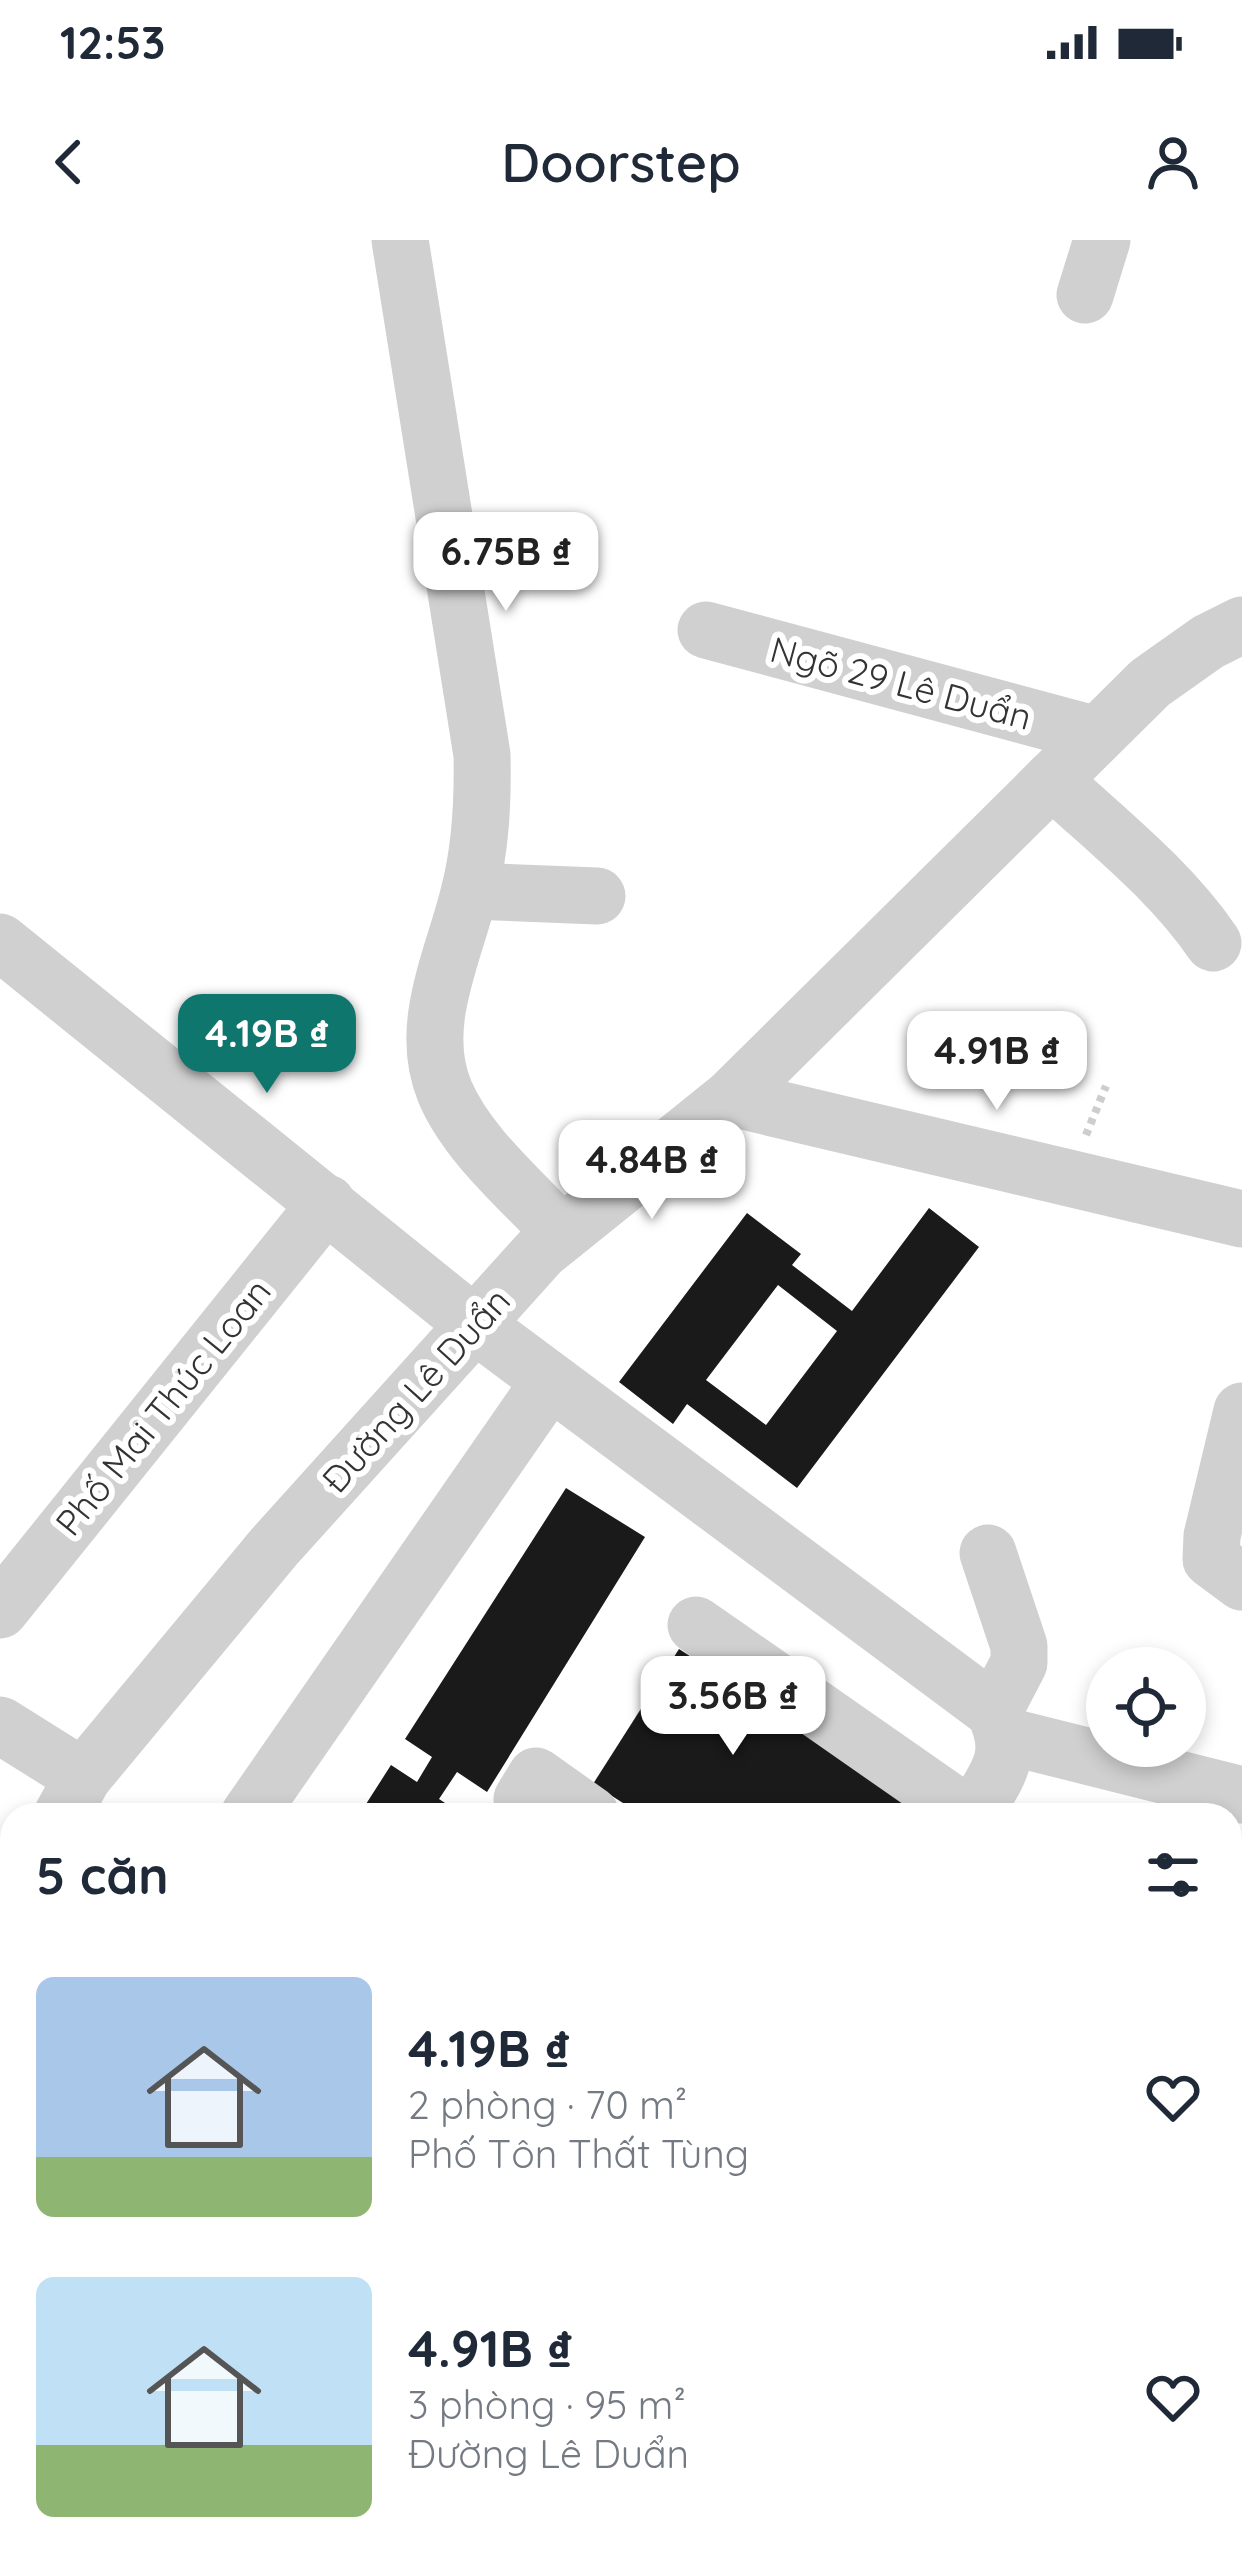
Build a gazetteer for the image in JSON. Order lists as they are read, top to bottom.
{
  "streets": {
    "street": ["Ngõ 29 Lê Duẩn", "Đường Lê Duẩn", "Phố Mai Thúc Loan"]
  },
  "crossings": [
    ["Ngõ 29 Lê Duẩn", "Đường Lê Duẩn"]
  ],
  "page": {
    "status": "12:53",
    "header": "Doorstep",
    "price": [
      "6.75B ₫",
      "4.19B ₫",
      "4.91B ₫",
      "4.84B ₫",
      "3.56B ₫"
    ],
    "heading": "5 căn",
    "list": [
      {
        "name": "4.19B ₫",
        "note": "2 phòng · 70 m² · Phố Tôn Thất Tùng"
      },
      {
        "name": "4.91B ₫",
        "note": "3 phòng · 95 m² · Đường Lê Duẩn"
      }
    ]
  }
}
